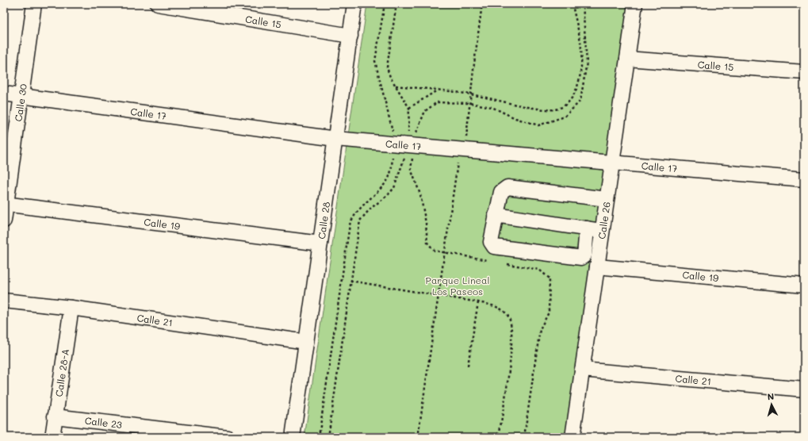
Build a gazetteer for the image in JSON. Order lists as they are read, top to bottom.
{
  "streets": {
    "street": [
      "Calle 15",
      "Calle 30",
      "Calle 17",
      "Calle 28",
      "Calle 26",
      "Calle 19",
      "Calle 21",
      "Calle 28-A",
      "Calle 23"
    ]
  },
  "crossings": [
    ["Calle 15", "Calle 28"],
    ["Calle 15", "Calle 26"],
    ["Calle 30", "Calle 17"],
    ["Calle 30", "Calle 19"],
    ["Calle 17", "Calle 28"],
    ["Calle 17", "Calle 26"],
    ["Calle 28", "Calle 19"],
    ["Calle 28", "Calle 21"],
    ["Calle 26", "Calle 19"],
    ["Calle 26", "Calle 21"],
    ["Calle 21", "Calle 28-A"],
    ["Calle 28-A", "Calle 23"]
  ],
  "parks": ["Parque Lineal Los Paseos"],
  "north": "top"
}
